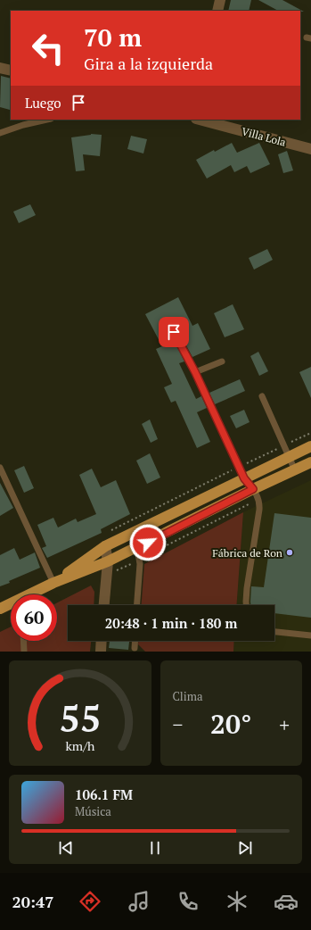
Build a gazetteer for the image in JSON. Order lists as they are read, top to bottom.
{
  "streets": {
    "street": ["Villa Lola"]
  },
  "places": ["Fábrica de Ron"],
  "page": {
    "turn": ["70 m", "Gira a la izquierda"],
    "then": "Luego",
    "limit": "60",
    "trip": "20:48 · 1 min · 180 m",
    "tile": "Clima",
    "heat": ["−", "20°", "+"],
    "song": ["106.1 FM", "Música"],
    "tabs": "20:47",
    "gauge": ["55", "km/h"]
  }
}
